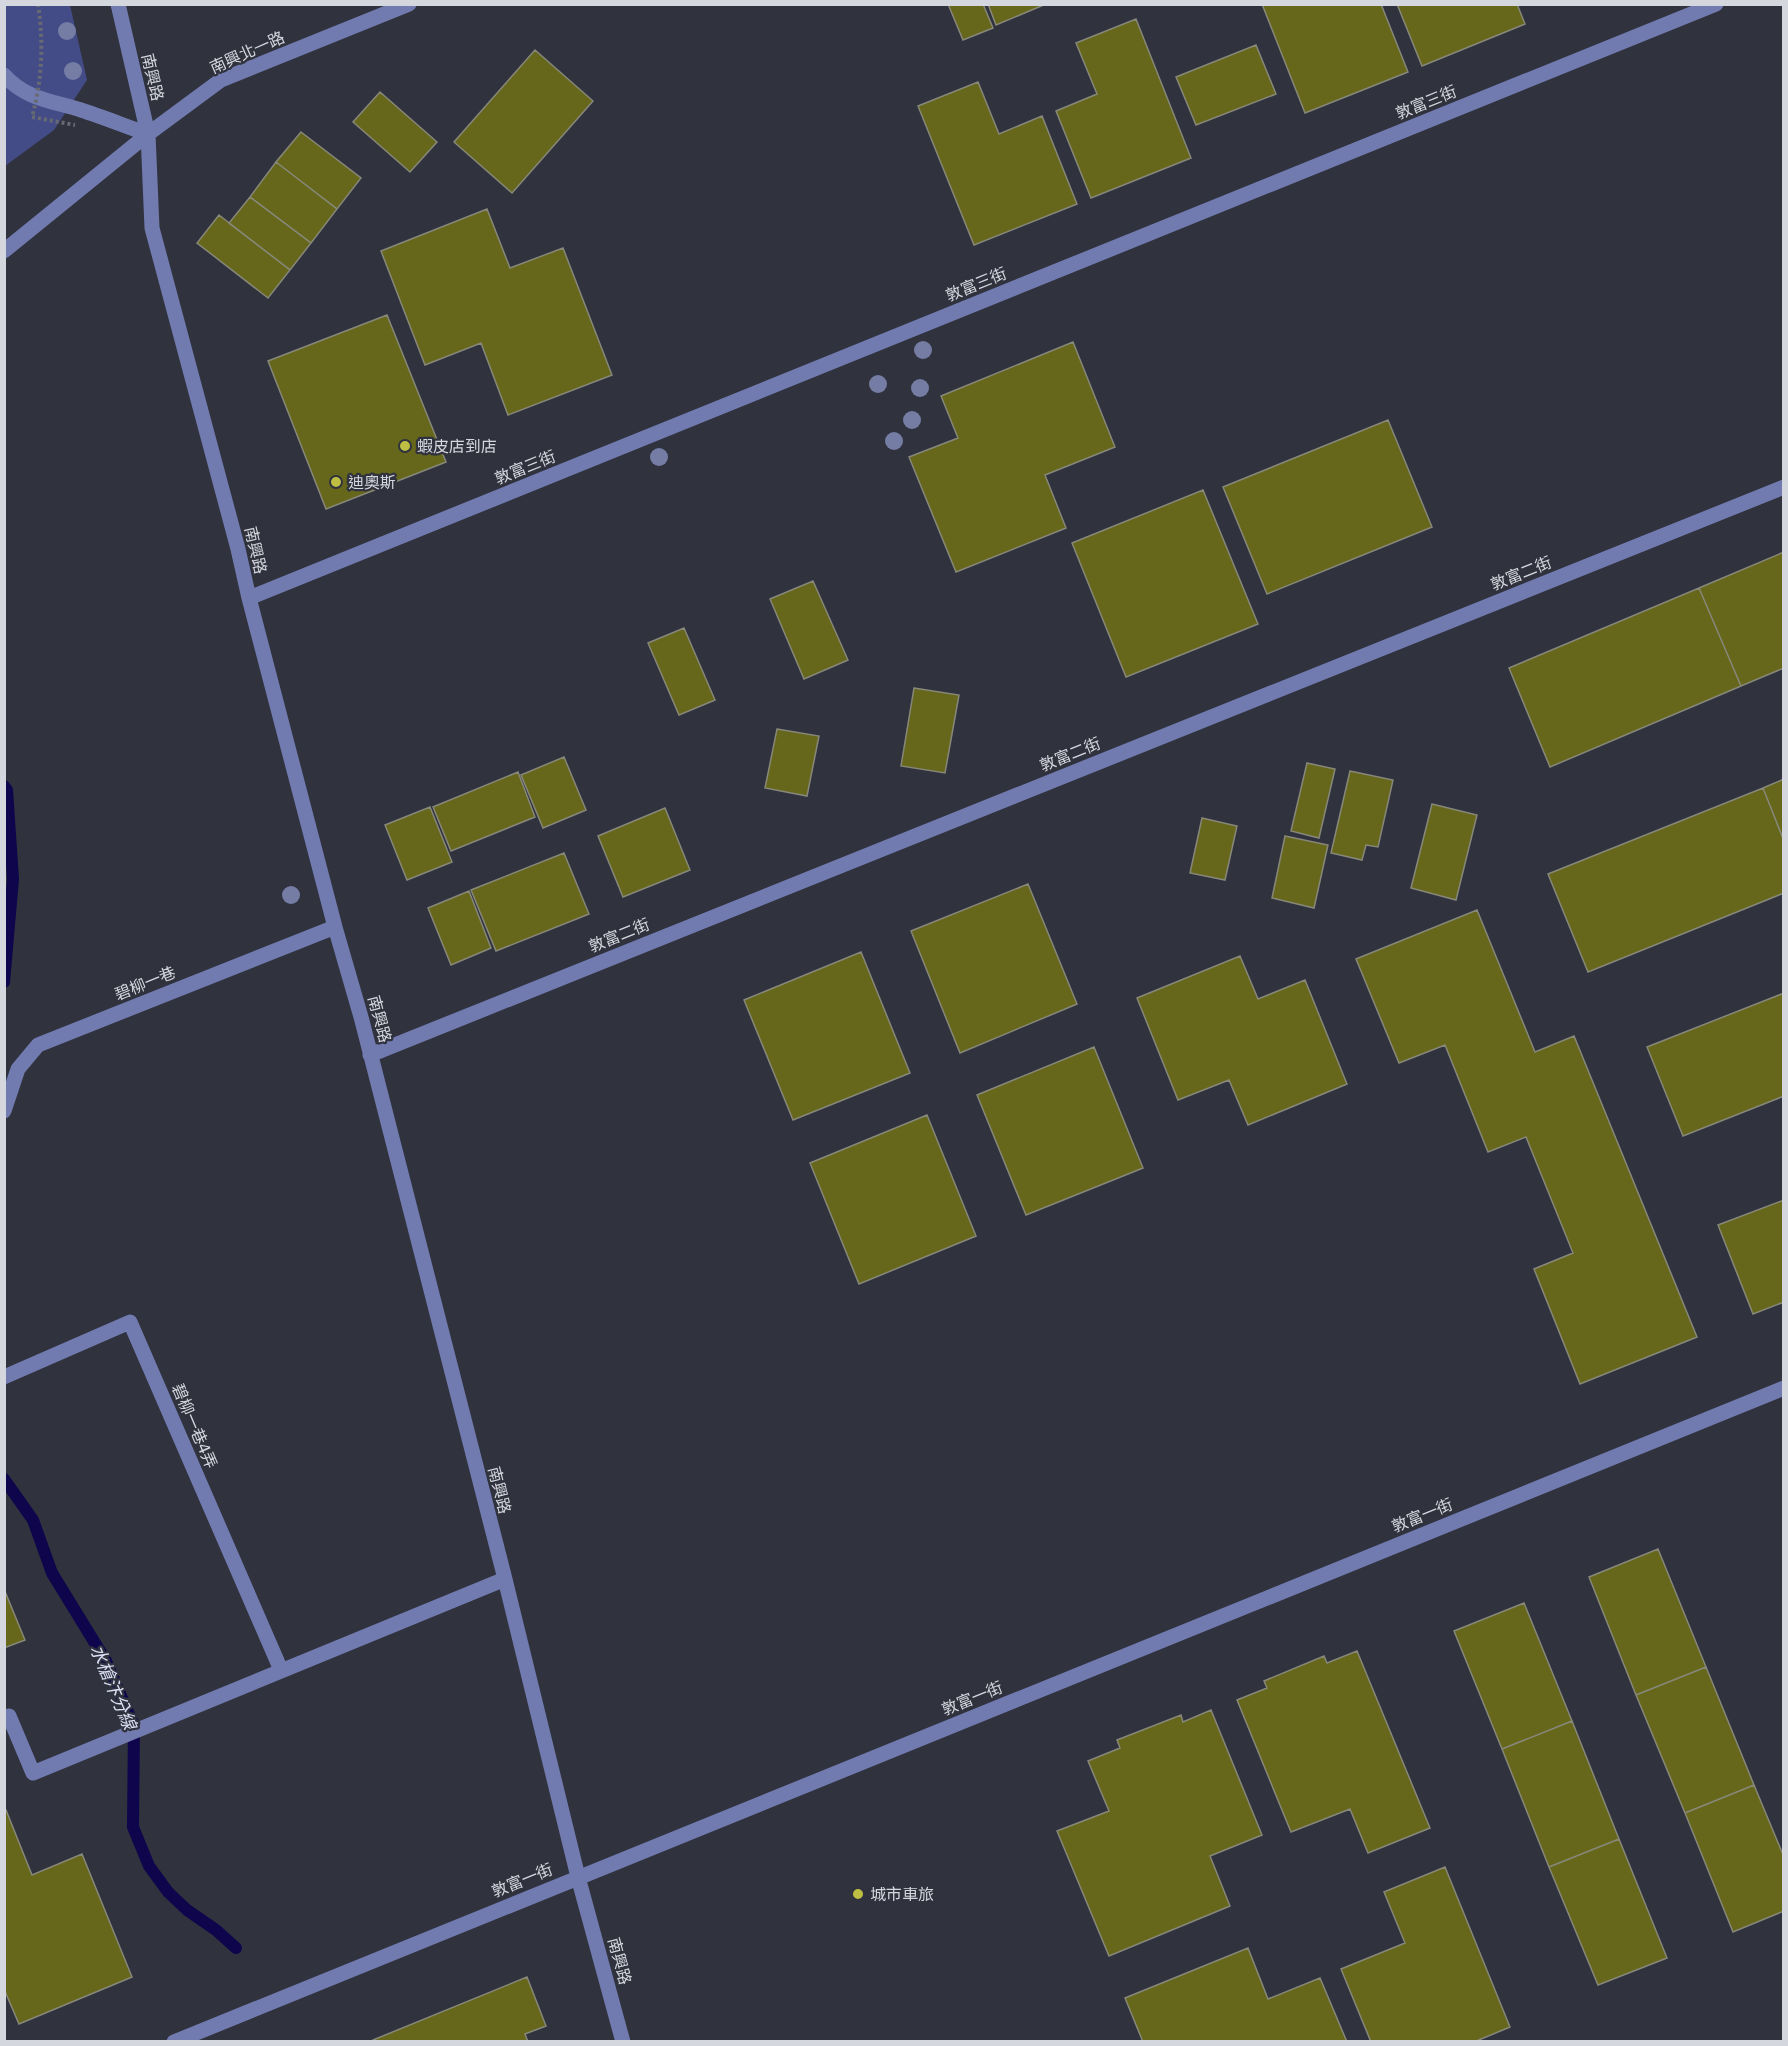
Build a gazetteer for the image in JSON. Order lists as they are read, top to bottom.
{
  "streets": {
    "street": [
      "南興北一路",
      "南興路",
      "敦富三街",
      "敦富二街",
      "碧柳一巷",
      "碧柳一巷4弄",
      "敦富一街"
    ]
  },
  "crossings": [
    ["南興北一路", "南興路"],
    ["南興路", "敦富三街"],
    ["南興路", "敦富二街"],
    ["南興路", "碧柳一巷"],
    ["南興路", "敦富一街"]
  ],
  "water": ["水槍汴分線"],
  "places": ["蝦皮店到店", "迪奧斯", "城市車旅"]
}
